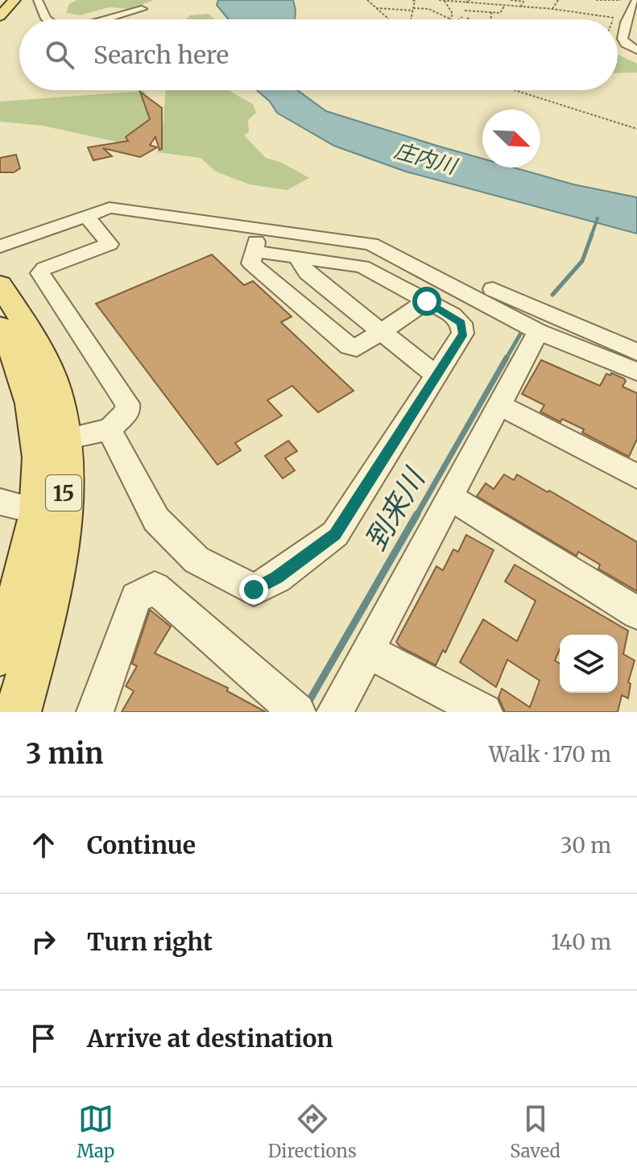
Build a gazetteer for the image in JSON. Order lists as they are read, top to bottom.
{
  "streets": {
    "main road": ["15"]
  },
  "water": ["庄内川", "到来川"],
  "north": "bottom right",
  "page": {
    "search": "Search here",
    "heading": ["3 min", "Walk · 170 m"],
    "list": [
      ["Continue", "30 m"],
      ["Turn right", "140 m"],
      "Arrive at destination"
    ],
    "nav": ["Map", "Directions", "Saved"]
  }
}
